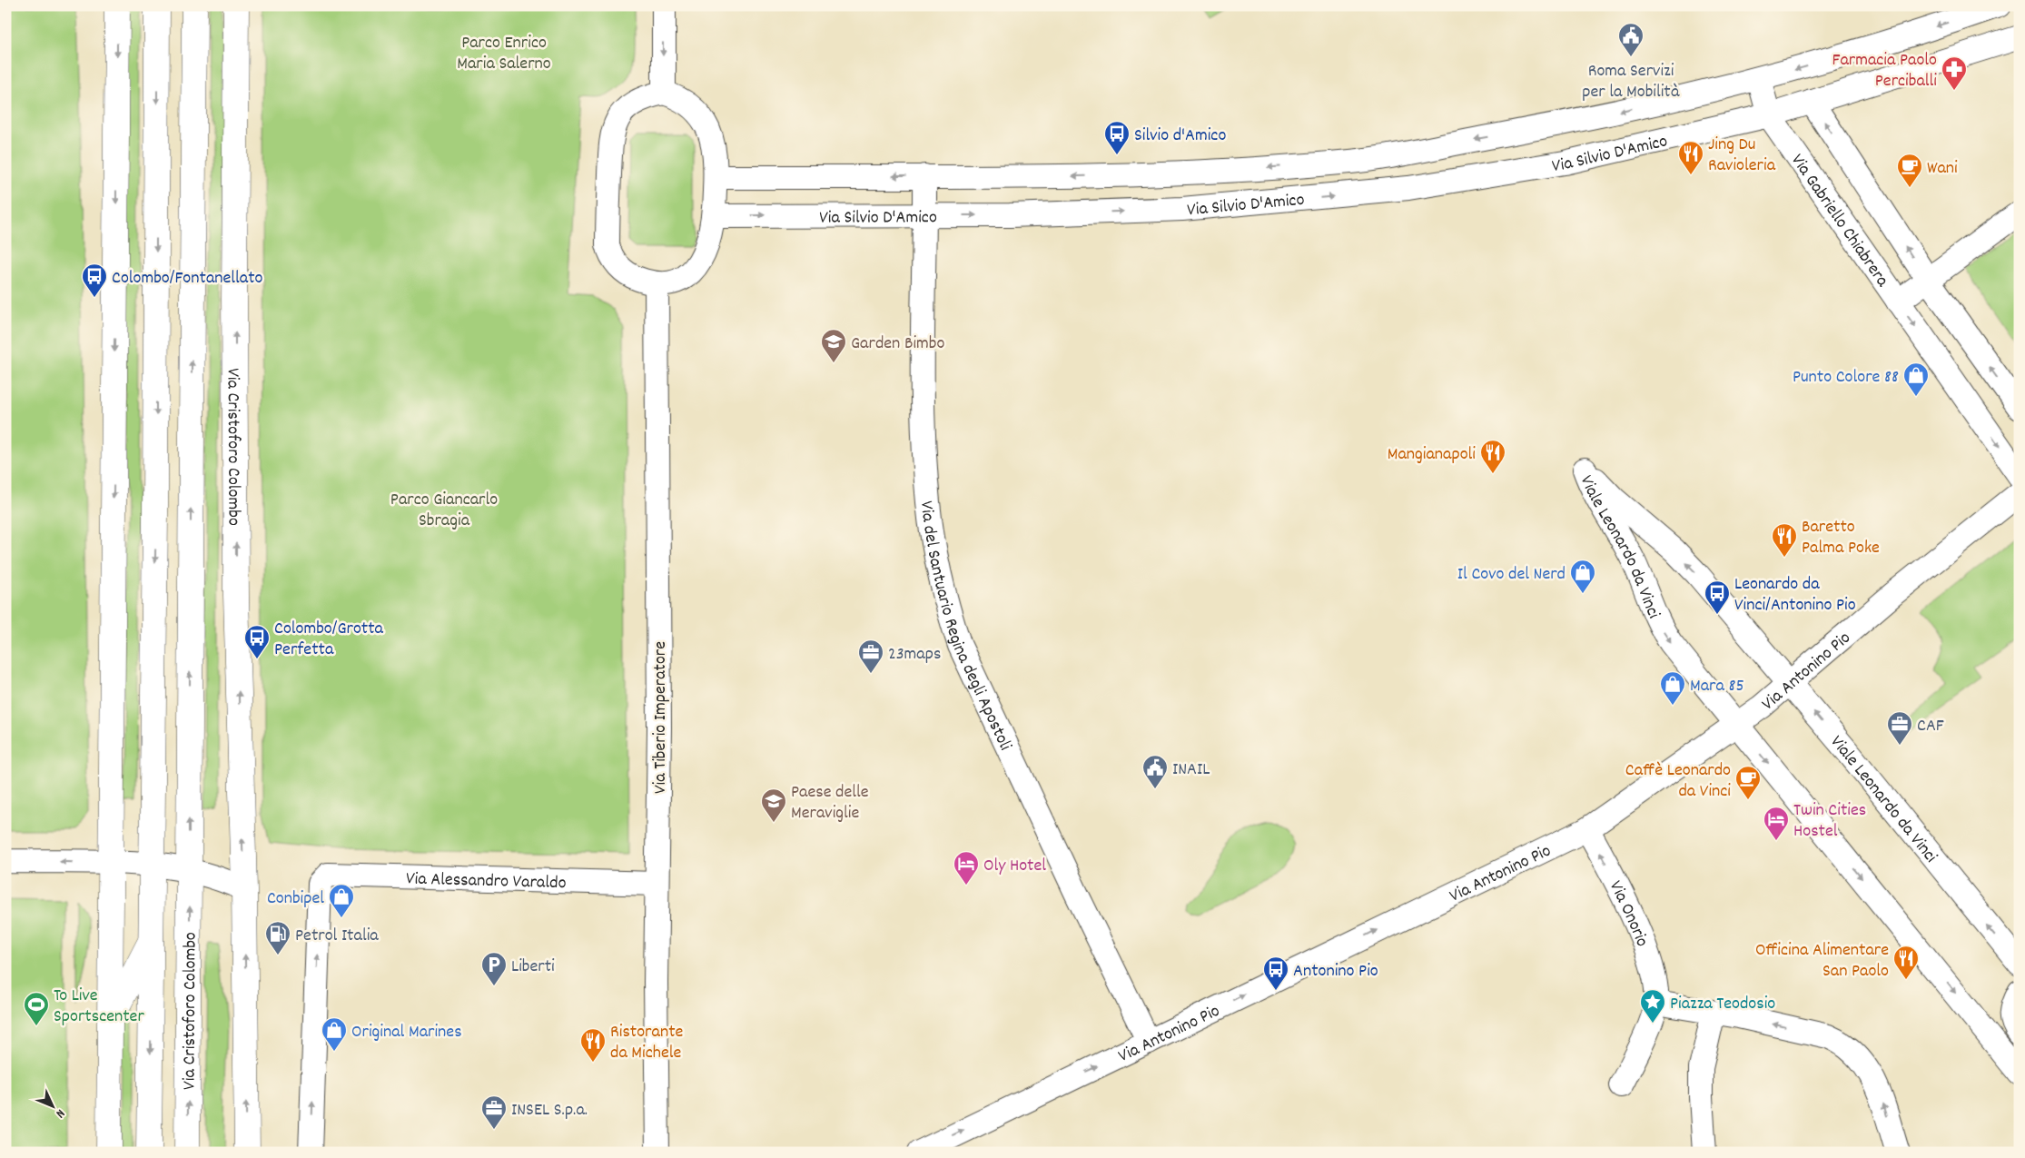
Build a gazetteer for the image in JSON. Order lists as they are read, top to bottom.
{
  "streets": {
    "main road": ["Via Cristoforo Colombo"],
    "street": [
      "Via Silvio D'Amico",
      "Via Gabriello Chiabrera",
      "Viale Leonardo da Vinci",
      "Via del Santuario Regina degli Apostoli",
      "Via Antonino Pio",
      "Via Tiberio Imperatore",
      "Via Alessandro Varaldo",
      "Via Onorio"
    ]
  },
  "crossings": [
    ["Via Silvio D'Amico", "Via Gabriello Chiabrera"],
    ["Via Silvio D'Amico", "Via del Santuario Regina degli Apostoli"],
    ["Via Silvio D'Amico", "Via Tiberio Imperatore"],
    ["Viale Leonardo da Vinci", "Via Antonino Pio"],
    ["Via del Santuario Regina degli Apostoli", "Via Antonino Pio"],
    ["Via Antonino Pio", "Via Onorio"],
    ["Via Tiberio Imperatore", "Via Alessandro Varaldo"]
  ],
  "one_way": ["Via Antonino Pio", "Via Onorio"],
  "parks": ["Parco Enrico Maria Salerno", "Parco Giancarlo Sbragia"],
  "places": {
    "public building": ["Roma Servizi per la Mobilità", "INAIL"],
    "pharmacy": ["Farmacia Paolo Perciballi"],
    "bus stop": [
      "Silvio d'Amico",
      "Colombo/Fontanellato",
      "Leonardo da Vinci/Antonino Pio",
      "Colombo/Grotta Perfetta",
      "Antonino Pio"
    ],
    "restaurant": [
      "Jing Du Ravioleria",
      "Mangianapoli",
      "Baretto Palma Poke",
      "Officina Alimentare San Paolo",
      "Ristorante da Michele"
    ],
    "cafe": ["Wani", "Caffè Leonardo da Vinci"],
    "school or university": ["Garden Bimbo", "Paese delle Meraviglie"],
    "shop": [
      "Punto Colore 88",
      "Il Covo del Nerd",
      "Mara 85",
      "Conbipel",
      "Original Marines"
    ],
    "office": ["23maps", "CAF", "INSEL S.p.a."],
    "hotel": ["Twin Cities Hostel", "Oly Hotel"],
    "fuel station": ["Petrol Italia"],
    "parking": ["Liberti"],
    "place": ["Piazza Teodosio"],
    "sports": ["To Live Sportscenter"]
  },
  "north": "bottom right"
}
